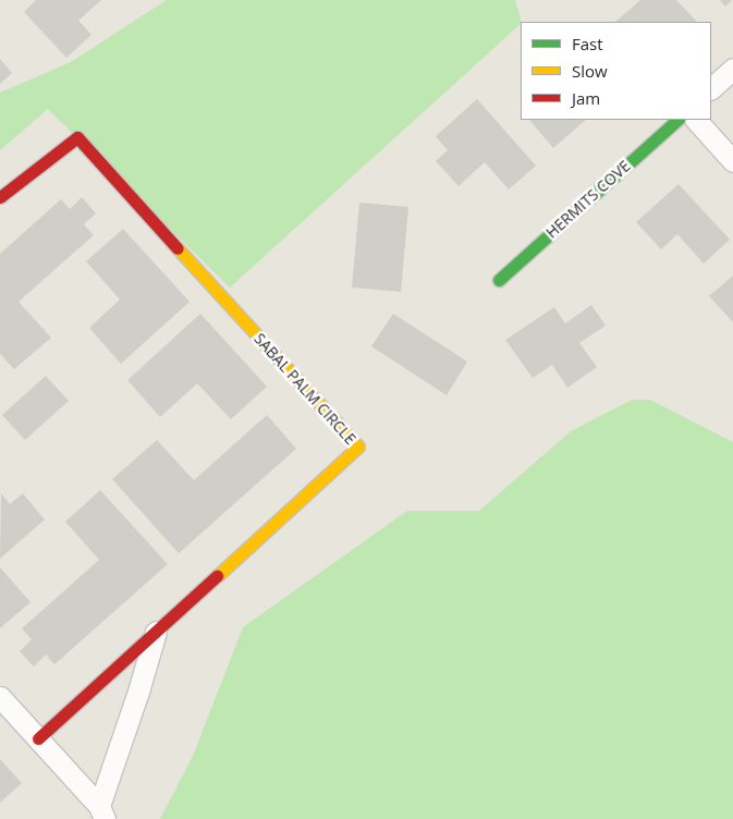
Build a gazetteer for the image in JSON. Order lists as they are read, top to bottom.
{
  "streets": {
    "street": ["HERMITS COVE", "SABAL PALM CIRCLE"]
  },
  "legend": ["Fast", "Slow", "Jam"]
}
